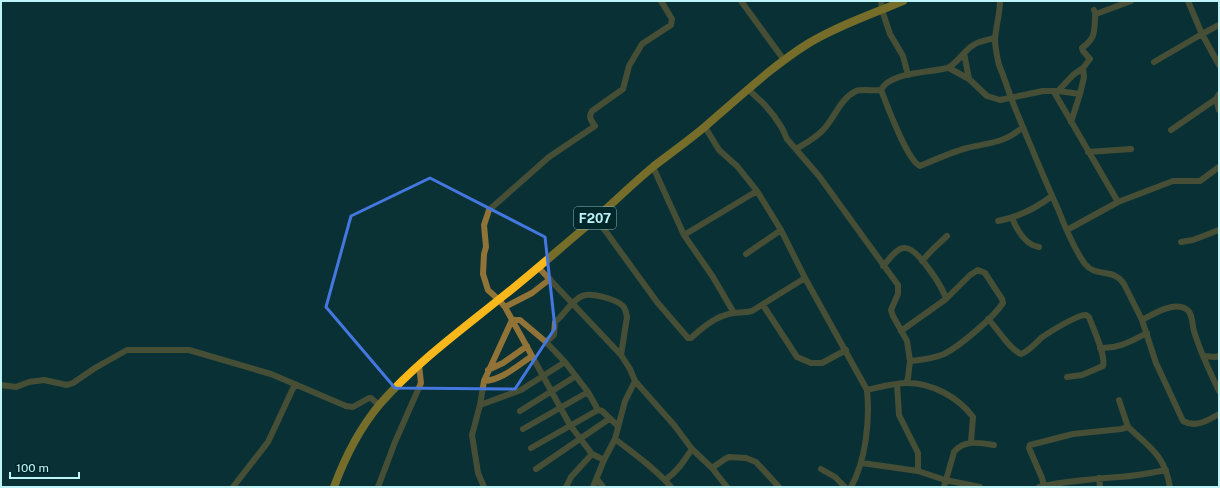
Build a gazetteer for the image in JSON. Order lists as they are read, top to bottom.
{
  "streets": {
    "main road": ["F207"]
  },
  "scale_bar": "100 m"
}
